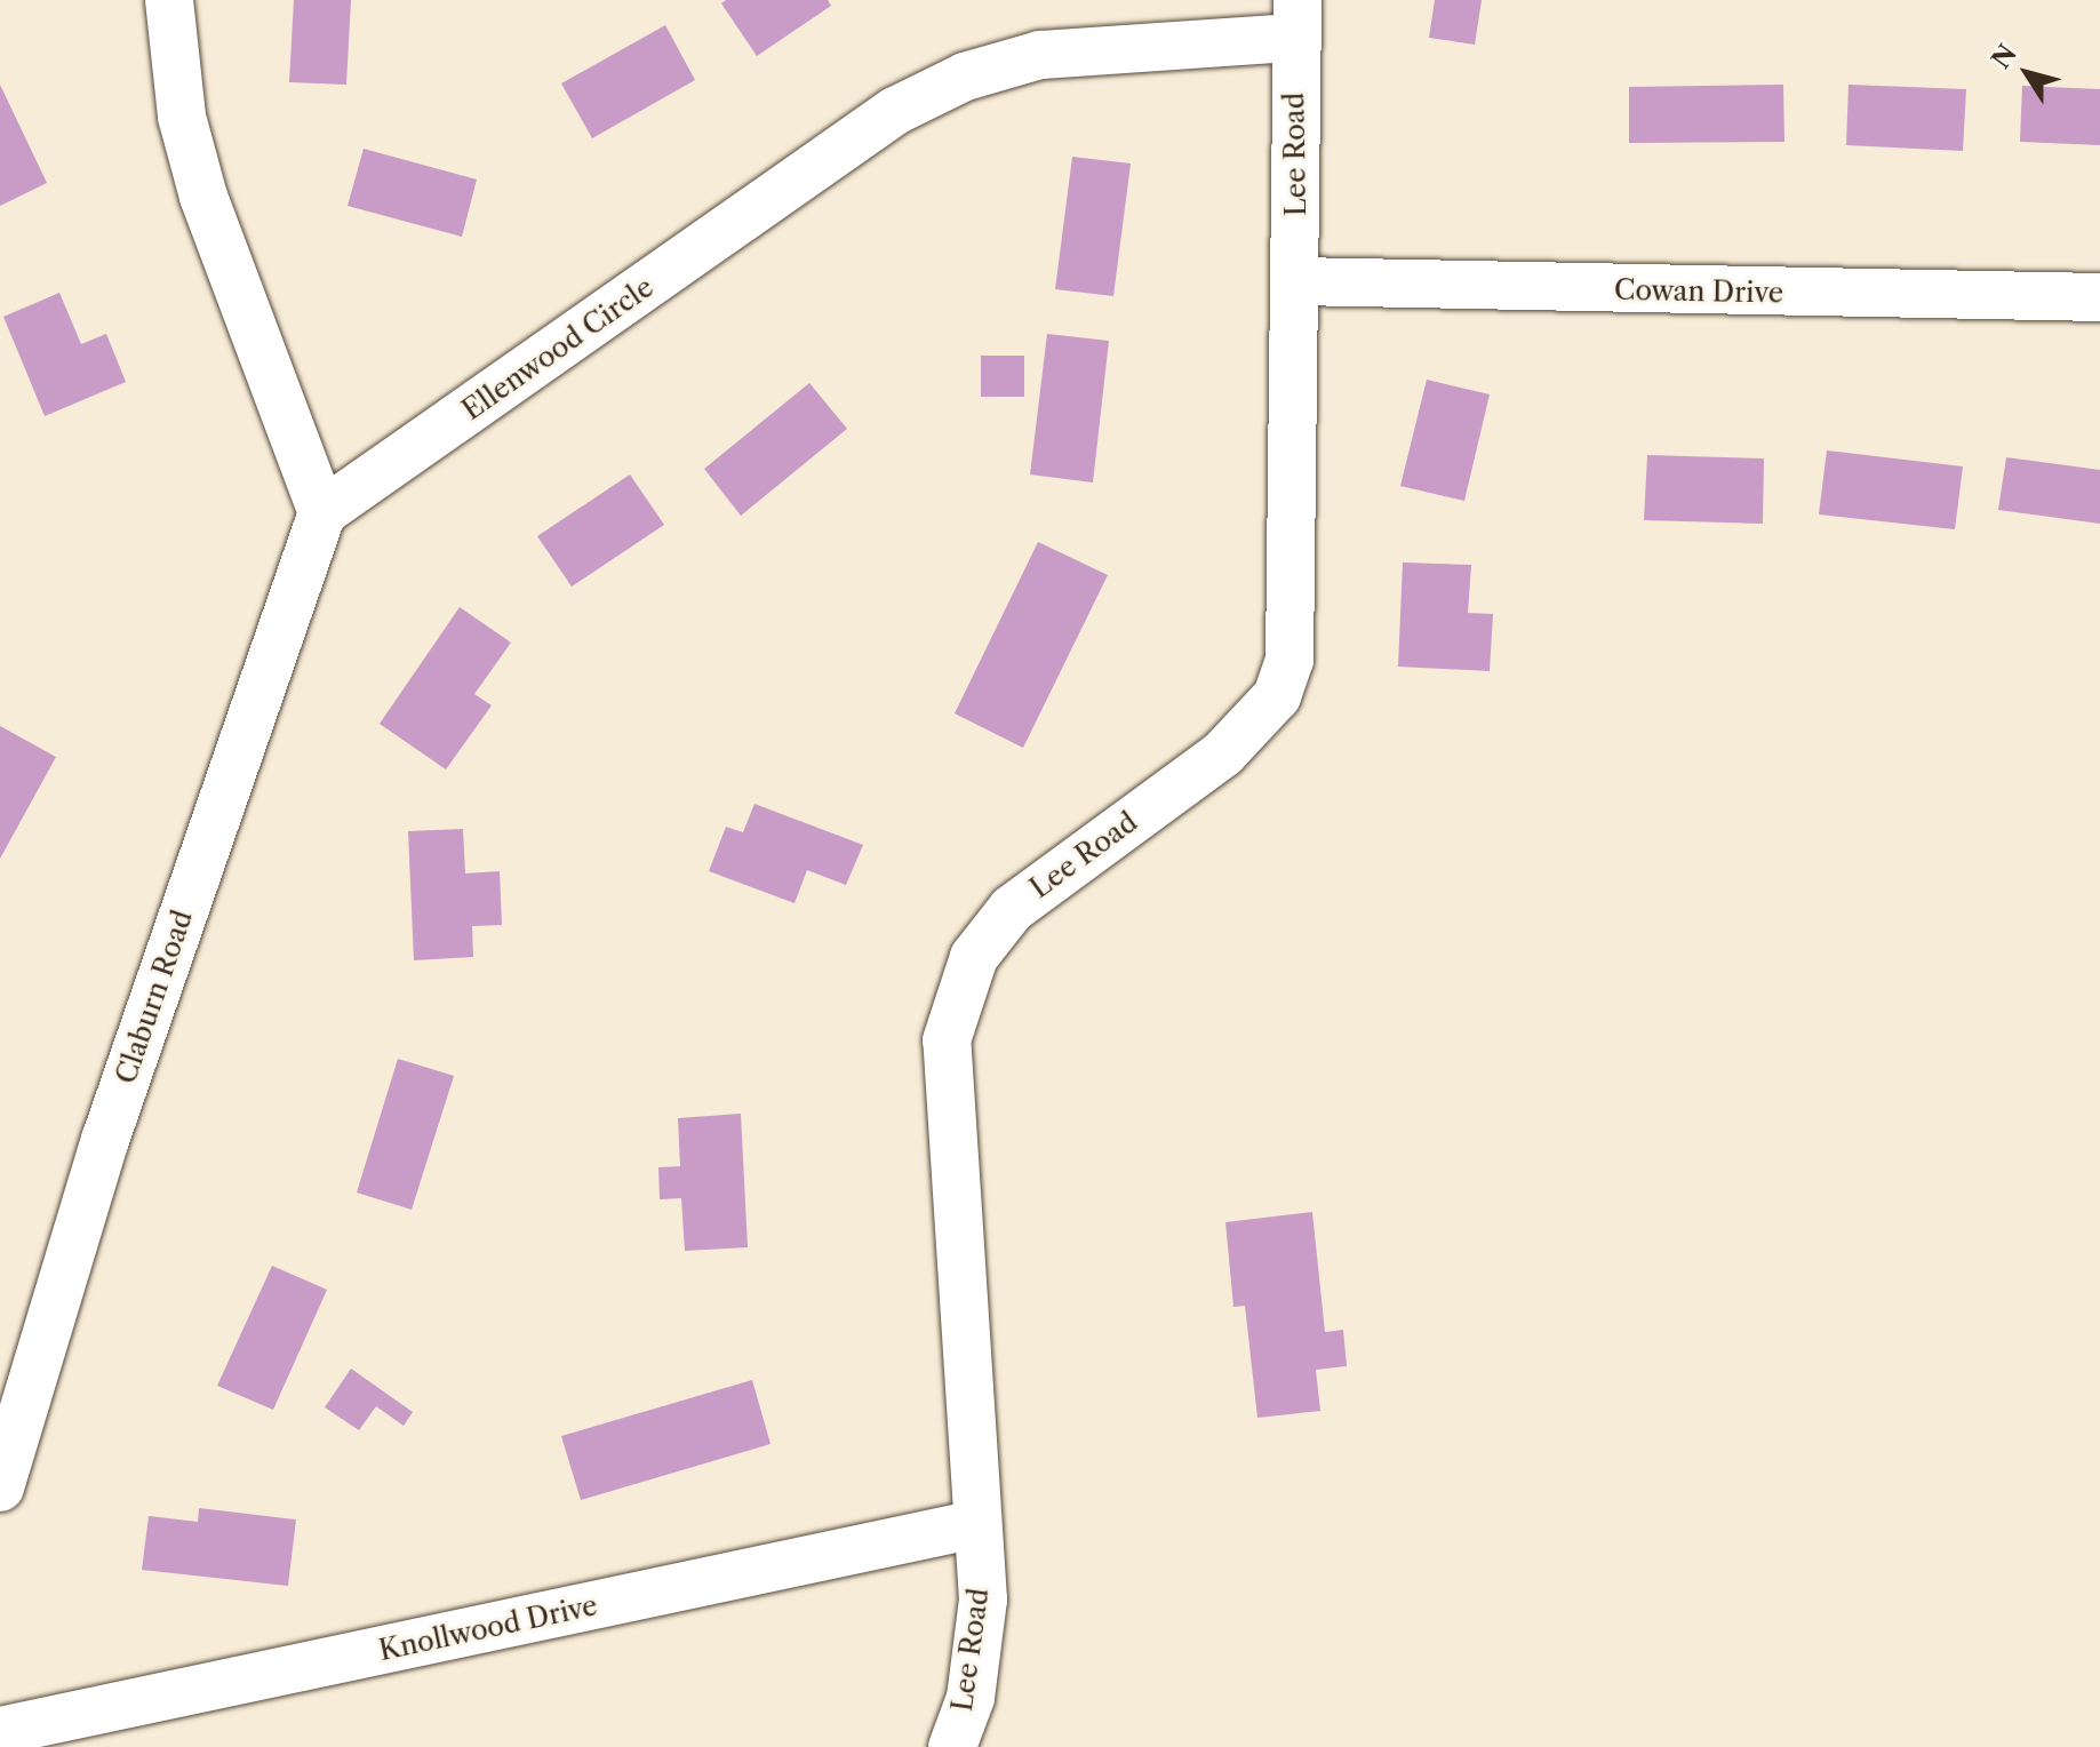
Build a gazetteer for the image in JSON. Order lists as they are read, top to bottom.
{
  "streets": {
    "street": [
      "Lee Road",
      "Cowan Drive",
      "Ellenwood Circle",
      "Claburn Road",
      "Knollwood Drive"
    ]
  },
  "crossings": [
    ["Lee Road", "Cowan Drive"],
    ["Lee Road", "Ellenwood Circle"],
    ["Lee Road", "Knollwood Drive"],
    ["Ellenwood Circle", "Claburn Road"]
  ],
  "north": "top left"
}
